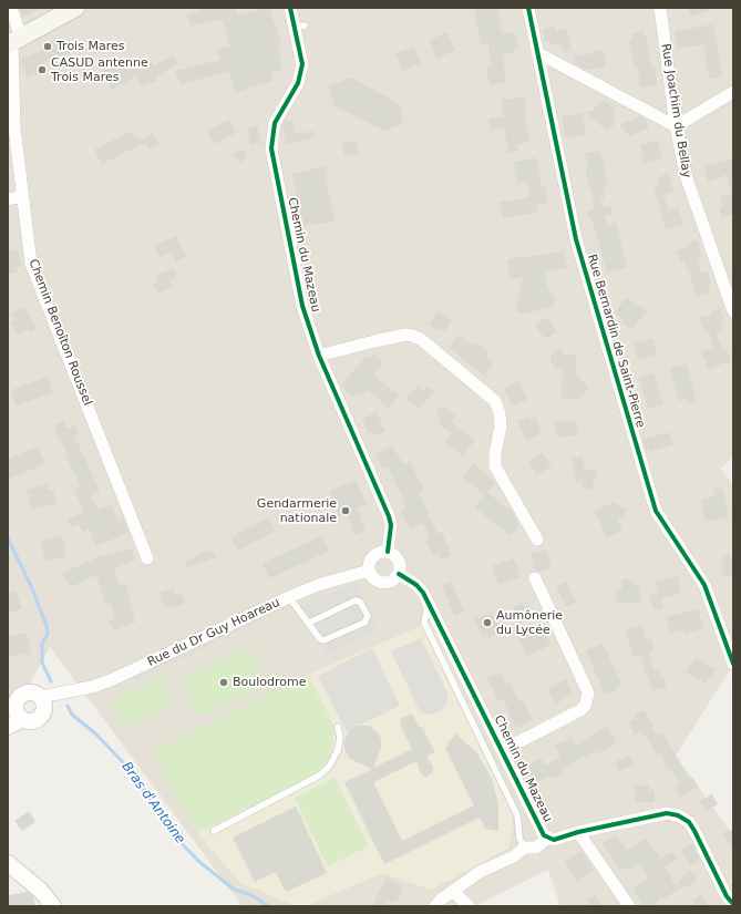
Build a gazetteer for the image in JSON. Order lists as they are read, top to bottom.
{
  "streets": {
    "street": [
      "Rue Joachim du Bellay",
      "Chemin du Mazeau",
      "Chemin Benoîton Roussel",
      "Rue Bernardin de Saint-Pierre",
      "Rue du Dr Guy Hoareau"
    ]
  },
  "crossings": [
    ["Chemin du Mazeau", "Rue du Dr Guy Hoareau"]
  ],
  "water": ["Bras d'Antoine"],
  "places": [
    "Trois Mares",
    "CASUD antenne Trois Mares",
    "Gendarmerie nationale",
    "Aumônerie du Lycée",
    "Boulodrome"
  ]
}
